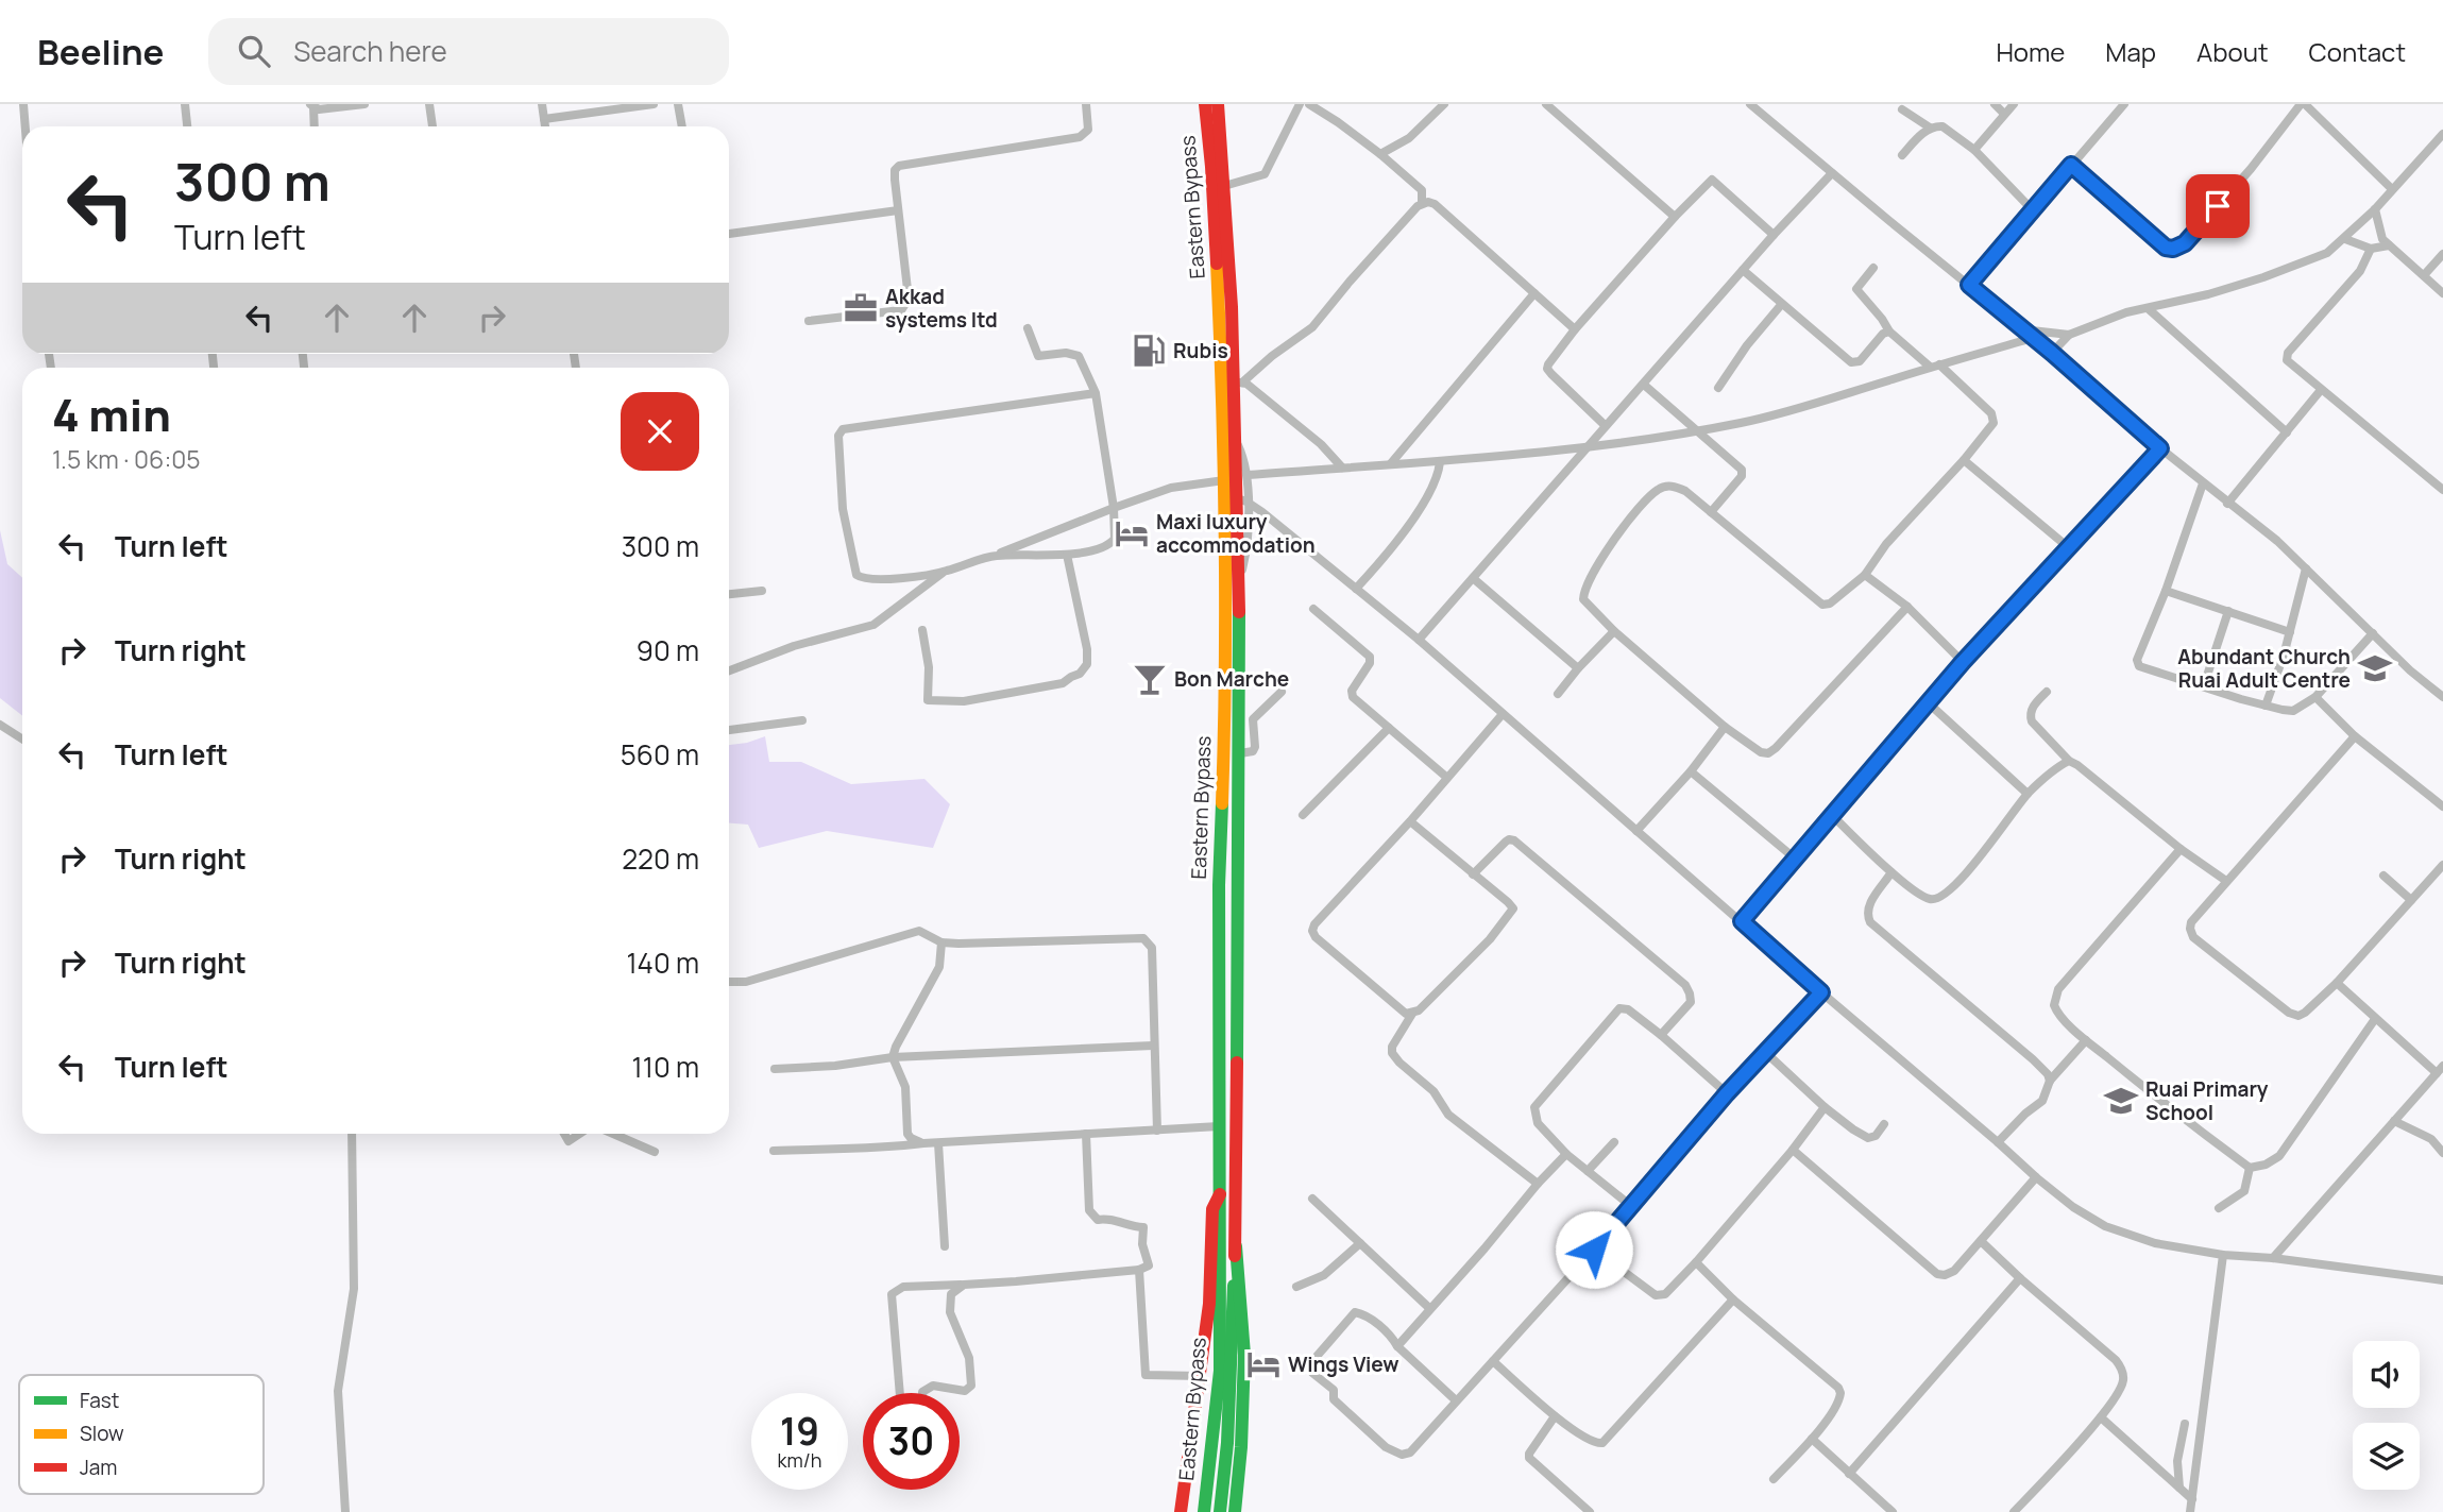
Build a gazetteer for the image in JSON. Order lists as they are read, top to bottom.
{
  "streets": {
    "main road": ["Eastern Bypass"]
  },
  "places": {
    "office": ["Akkad systems ltd"],
    "fuel station": ["Rubis"],
    "hotel": ["Maxi luxury accommodation", "Wings View"],
    "school or university": ["Abundant Church Ruai Adult Centre", "Ruai Primary School"],
    "bar": ["Bon Marche"]
  },
  "legend": ["Fast", "Slow", "Jam"],
  "page": {
    "header": "Beeline",
    "search": "Search here",
    "nav": [
      "Home",
      "Map",
      "About",
      "Contact"
    ],
    "turn": ["300 m", "Turn left"],
    "heading": ["4 min", "1.5 km · 06:05"],
    "list": [
      {
        "name": "Turn left",
        "value": "300 m"
      },
      {
        "name": "Turn right",
        "value": "90 m"
      },
      {
        "name": "Turn left",
        "value": "560 m"
      },
      {
        "name": "Turn right",
        "value": "220 m"
      },
      {
        "name": "Turn right",
        "value": "140 m"
      },
      {
        "name": "Turn left",
        "value": "110 m"
      }
    ],
    "speed": "19 km/h",
    "limit": "30"
  }
}
